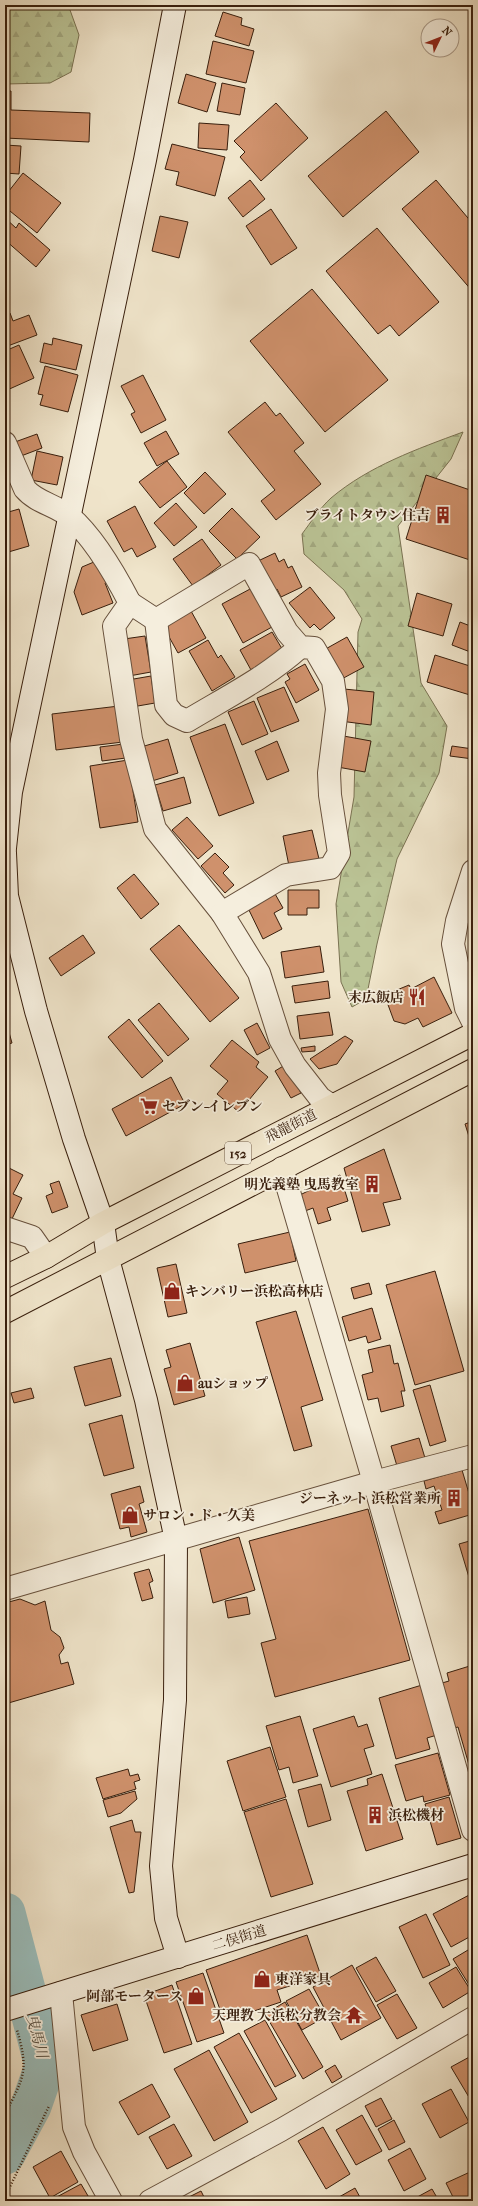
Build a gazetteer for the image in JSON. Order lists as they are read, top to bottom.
{
  "streets": {
    "highway": ["飛龍街道", "152"],
    "street": ["二俣街道"]
  },
  "water": ["曳馬川"],
  "places": {
    "building": [
      "ブライトタウン住吉",
      "明光義塾 曳馬教室",
      "ジーネット 浜松営業所",
      "浜松機材"
    ],
    "restaurant": ["末広飯店"],
    "supermarket": ["セブン-イレブン"],
    "shop": [
      "キンバリー浜松高林店",
      "auショップ",
      "サロン・ド・久美",
      "東洋家具",
      "阿部モータース"
    ],
    "temple": ["天理教 大浜松分教会"]
  },
  "north": "top right"
}
